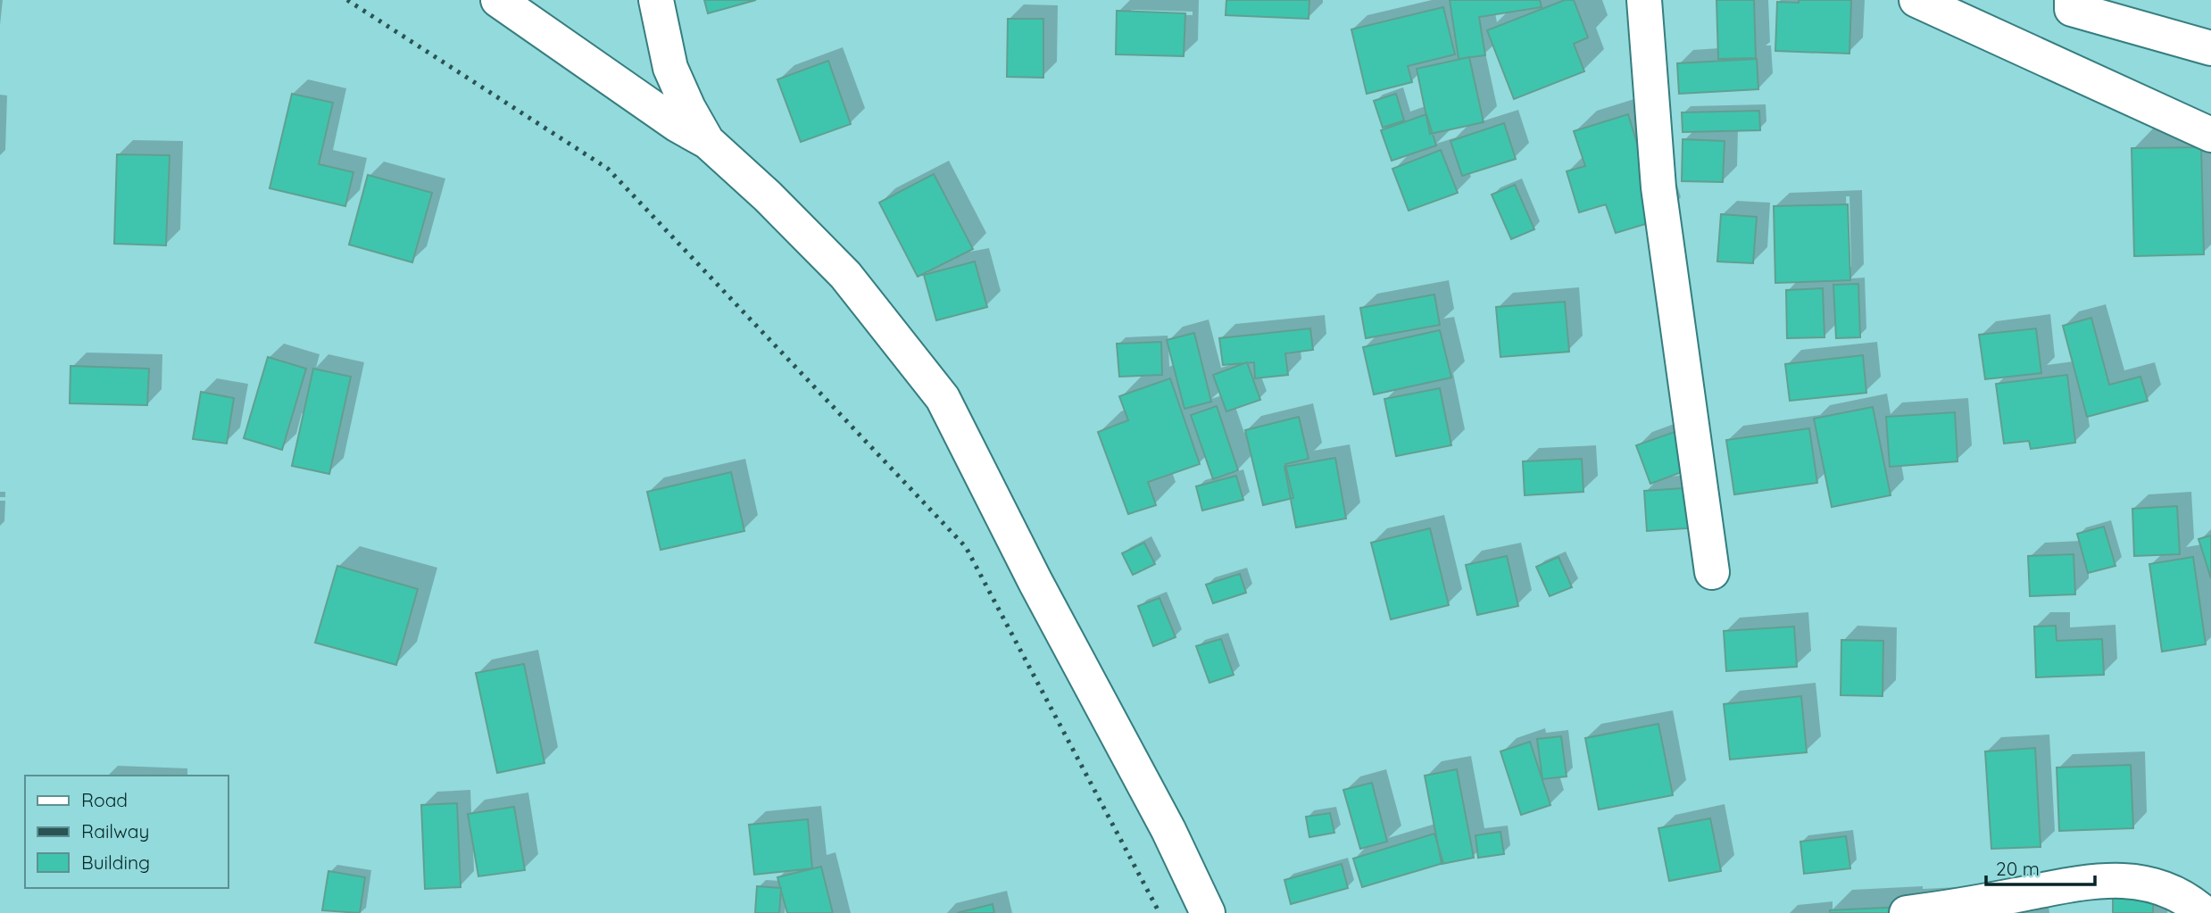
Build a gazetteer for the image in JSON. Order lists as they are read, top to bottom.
{
  "legend": ["Road", "Railway", "Building"],
  "scale_bar": "20 m"
}
